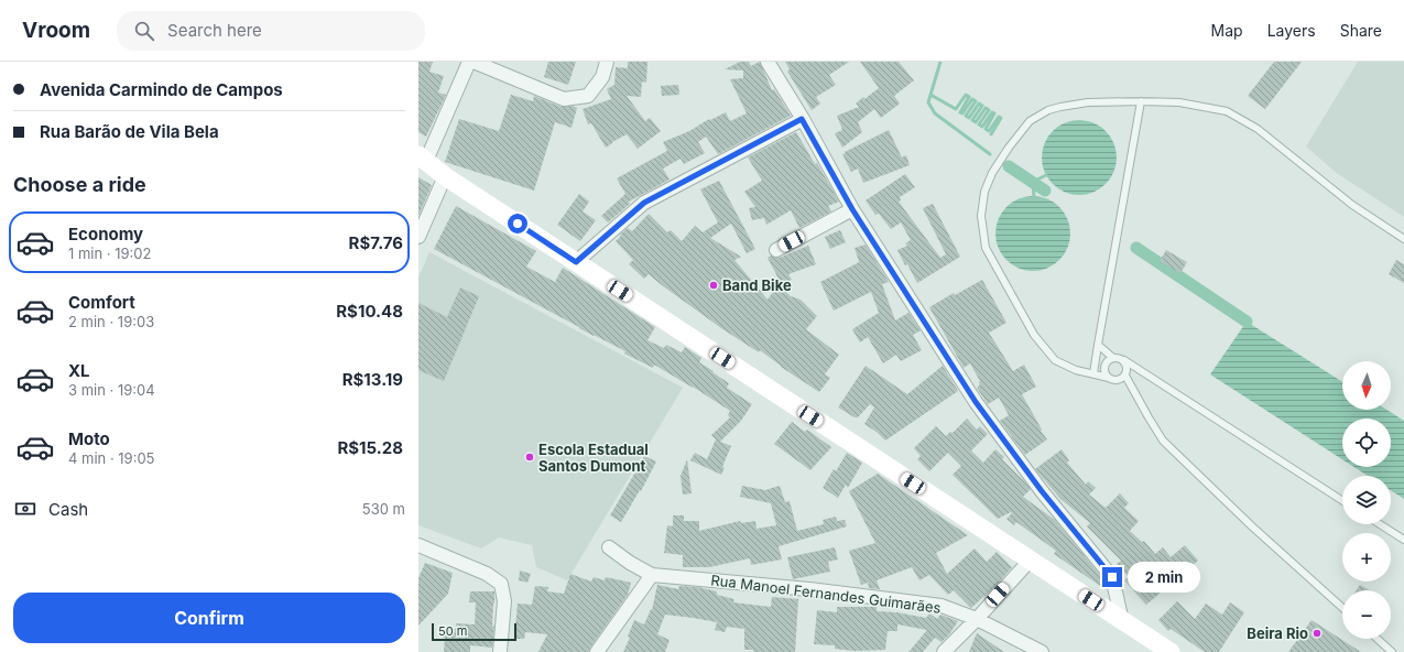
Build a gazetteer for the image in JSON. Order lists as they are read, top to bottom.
{
  "streets": {
    "street": ["Rua Manoel Fernandes Guimarães"]
  },
  "places": ["Band Bike", "Escola Estadual Santos Dumont", "Beira Rio"],
  "scale_bar": "50 m",
  "north": "bottom",
  "page": {
    "header": "Vroom",
    "search": "Search here",
    "nav": ["Map", "Layers", "Share"],
    "banner": ["Avenida Carmindo de Campos", "Rua Barão de Vila Bela"],
    "heading": "Choose a ride",
    "list": [
      {
        "name": "Economy",
        "note": "1 min · 19:02",
        "value": "R$7.76"
      },
      {
        "name": "Comfort",
        "note": "2 min · 19:03",
        "value": "R$10.48"
      },
      {
        "name": "XL",
        "note": "3 min · 19:04",
        "value": "R$13.19"
      },
      {
        "name": "Moto",
        "note": "4 min · 19:05",
        "value": "R$15.28"
      }
    ],
    "map_buttons": ["+", "−"],
    "pay": ["Cash", "530 m"],
    "bubble": "2 min",
    "buttons": "Confirm",
    "scale": "50 m"
  }
}
